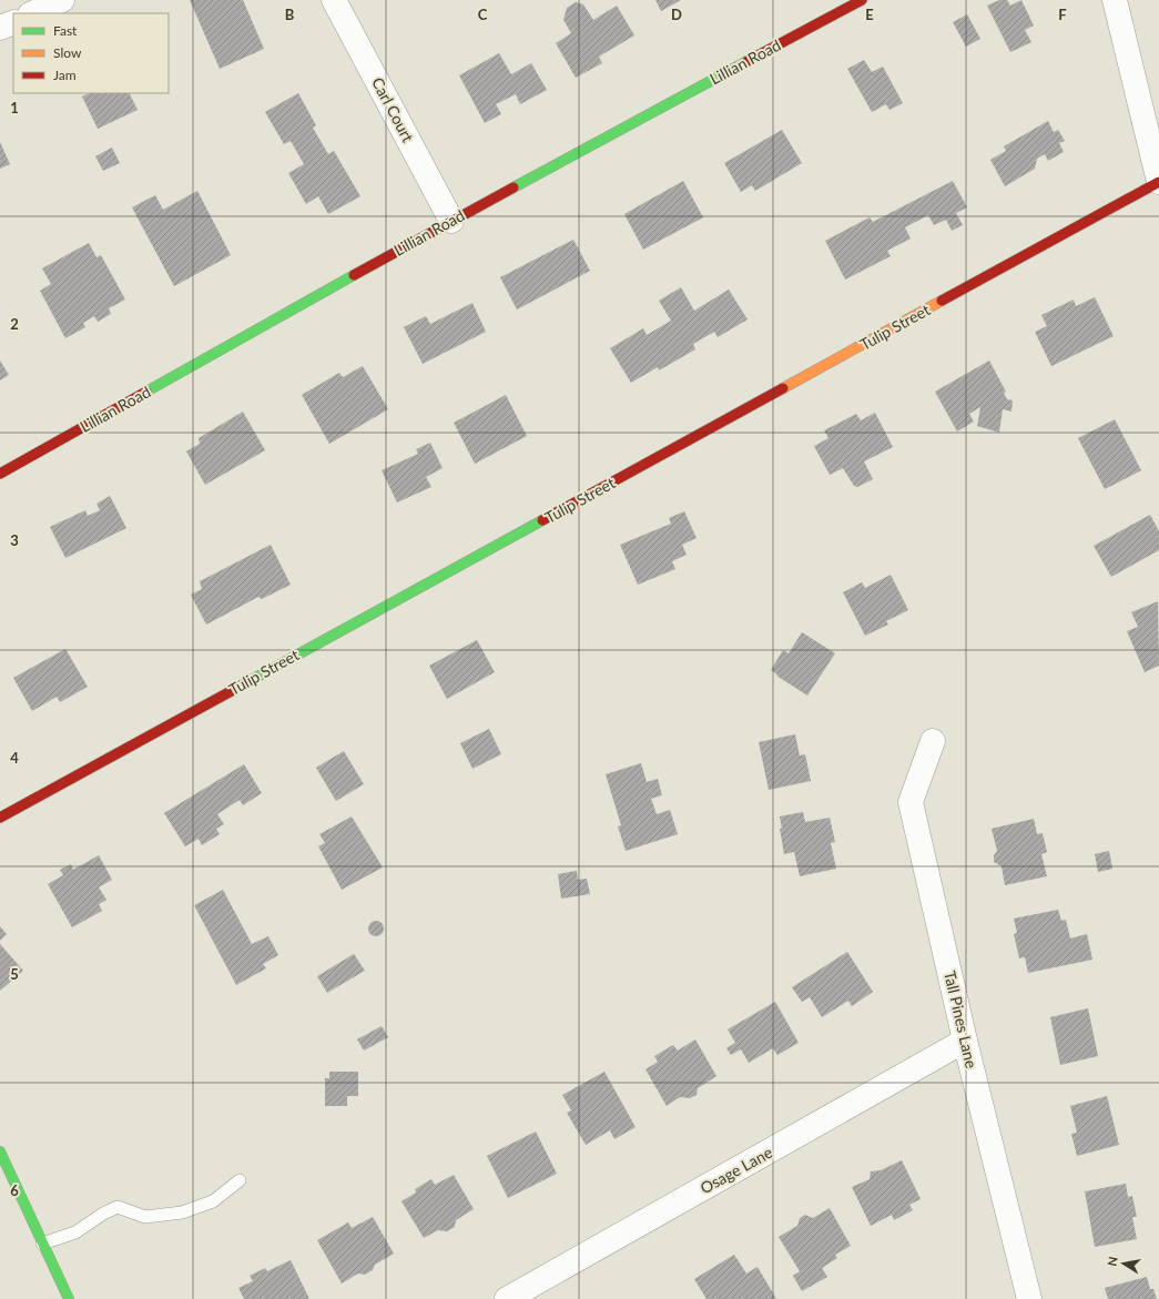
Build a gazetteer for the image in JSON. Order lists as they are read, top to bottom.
{
  "streets": {
    "street": [
      "Lillian Road",
      "Carl Court",
      "Tulip Street",
      "Tall Pines Lane",
      "Osage Lane"
    ]
  },
  "crossings": [
    ["Lillian Road", "Carl Court"],
    ["Tall Pines Lane", "Osage Lane"]
  ],
  "legend": ["Fast", "Slow", "Jam"],
  "north": "left",
  "grid": {
    "columns": [
      "B",
      "C",
      "D",
      "E",
      "F"
    ],
    "rows": [
      "1",
      "2",
      "3",
      "4",
      "5",
      "6"
    ]
  }
}
